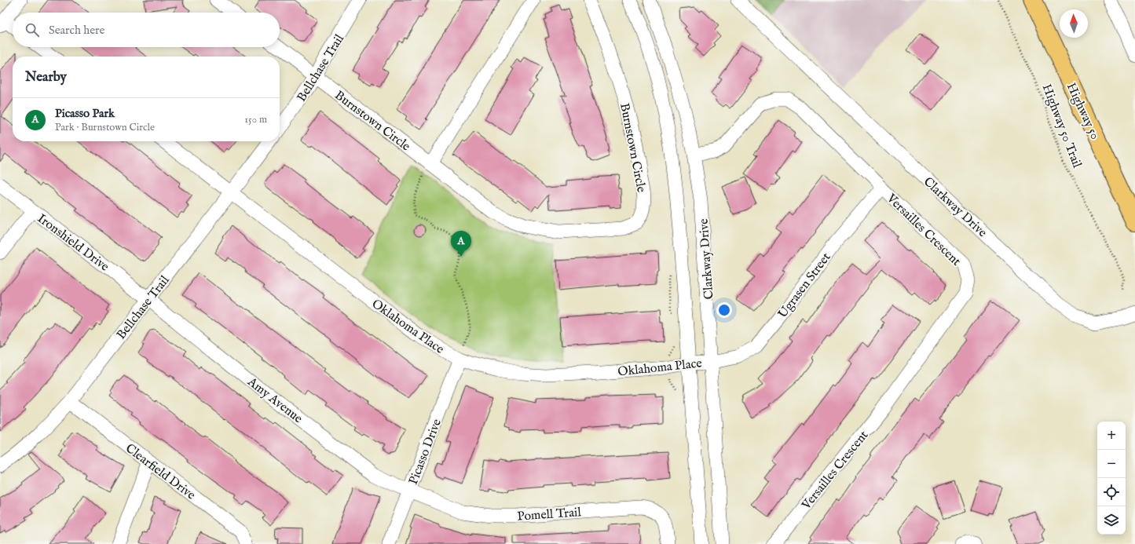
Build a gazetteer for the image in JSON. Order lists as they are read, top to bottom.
{
  "streets": {
    "main road": ["Highway 50"],
    "street": [
      "Bellchase Trail",
      "Burnstown Circle",
      "Clarkway Drive",
      "Versailles Crescent",
      "Ironshield Drive",
      "Ugrasen Street",
      "Oklahoma Place",
      "Amy Avenue",
      "Picasso Drive",
      "Clearfield Drive",
      "Pomell Trail"
    ],
    "path": ["Highway 50 Trail"]
  },
  "crossings": [
    ["Bellchase Trail", "Burnstown Circle"],
    ["Bellchase Trail", "Ironshield Drive"],
    ["Bellchase Trail", "Oklahoma Place"],
    ["Bellchase Trail", "Amy Avenue"],
    ["Bellchase Trail", "Clearfield Drive"],
    ["Clarkway Drive", "Versailles Crescent"],
    ["Clarkway Drive", "Ugrasen Street"],
    ["Clarkway Drive", "Oklahoma Place"],
    ["Versailles Crescent", "Ugrasen Street"],
    ["Ironshield Drive", "Amy Avenue"],
    ["Ugrasen Street", "Oklahoma Place"],
    ["Oklahoma Place", "Picasso Drive"],
    ["Amy Avenue", "Picasso Drive"],
    ["Amy Avenue", "Pomell Trail"],
    ["Picasso Drive", "Pomell Trail"]
  ],
  "north": "top",
  "page": {
    "search": "Search here",
    "heading": "Nearby",
    "list": [
      {
        "mark": "A",
        "name": "Picasso Park",
        "note": "Park · Burnstown Circle",
        "value": "150 m"
      }
    ],
    "pins": "A",
    "map_buttons": ["+", "−"]
  }
}
